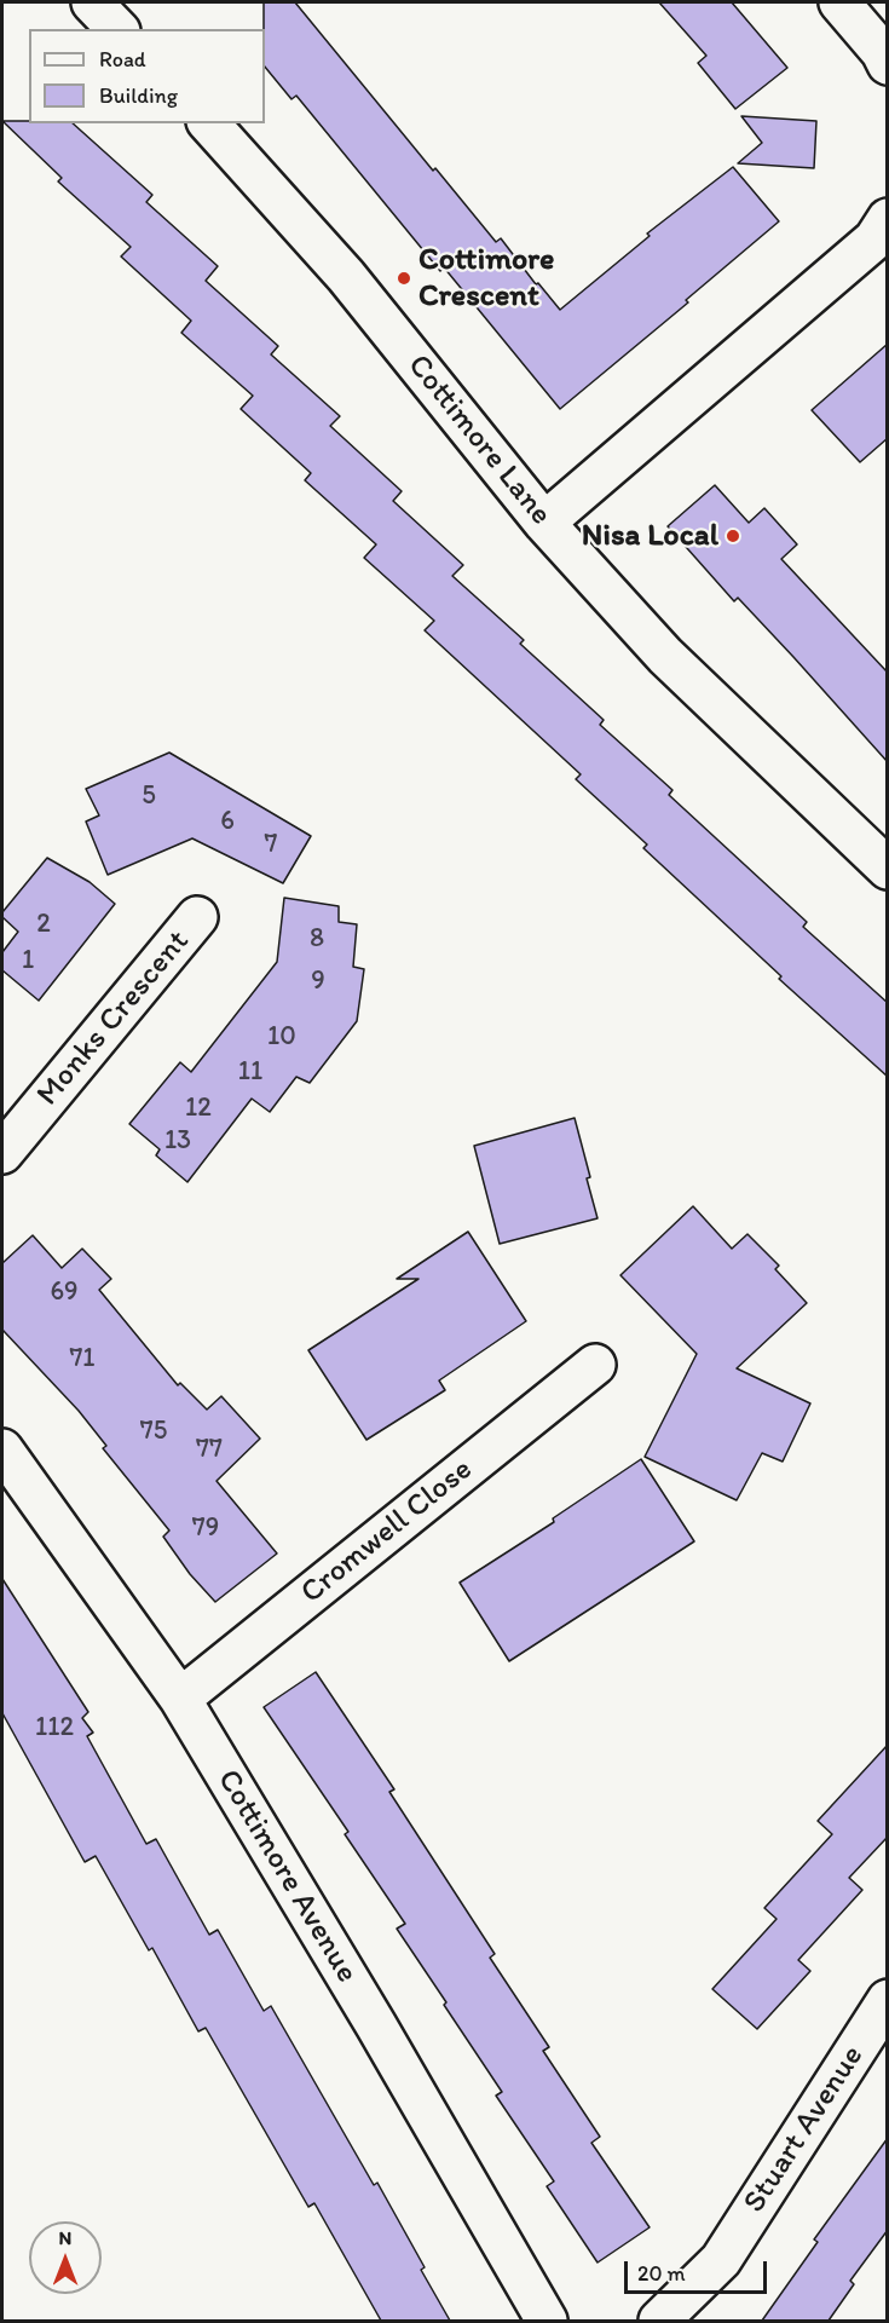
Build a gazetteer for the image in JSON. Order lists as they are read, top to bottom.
{
  "streets": {
    "street": [
      "Cottimore Lane",
      "Monks Crescent",
      "Cromwell Close",
      "Cottimore Avenue",
      "Stuart Avenue"
    ]
  },
  "crossings": [
    ["Cromwell Close", "Cottimore Avenue"]
  ],
  "places": ["Cottimore Crescent", "Nisa Local"],
  "house_numbers": [
    "5",
    "6",
    "7",
    "2",
    "8",
    "1",
    "9",
    "10",
    "11",
    "12",
    "13",
    "69",
    "71",
    "75",
    "77",
    "79",
    "112"
  ],
  "legend": ["Road", "Building"],
  "scale_bar": "20 m",
  "north": "top"
}
